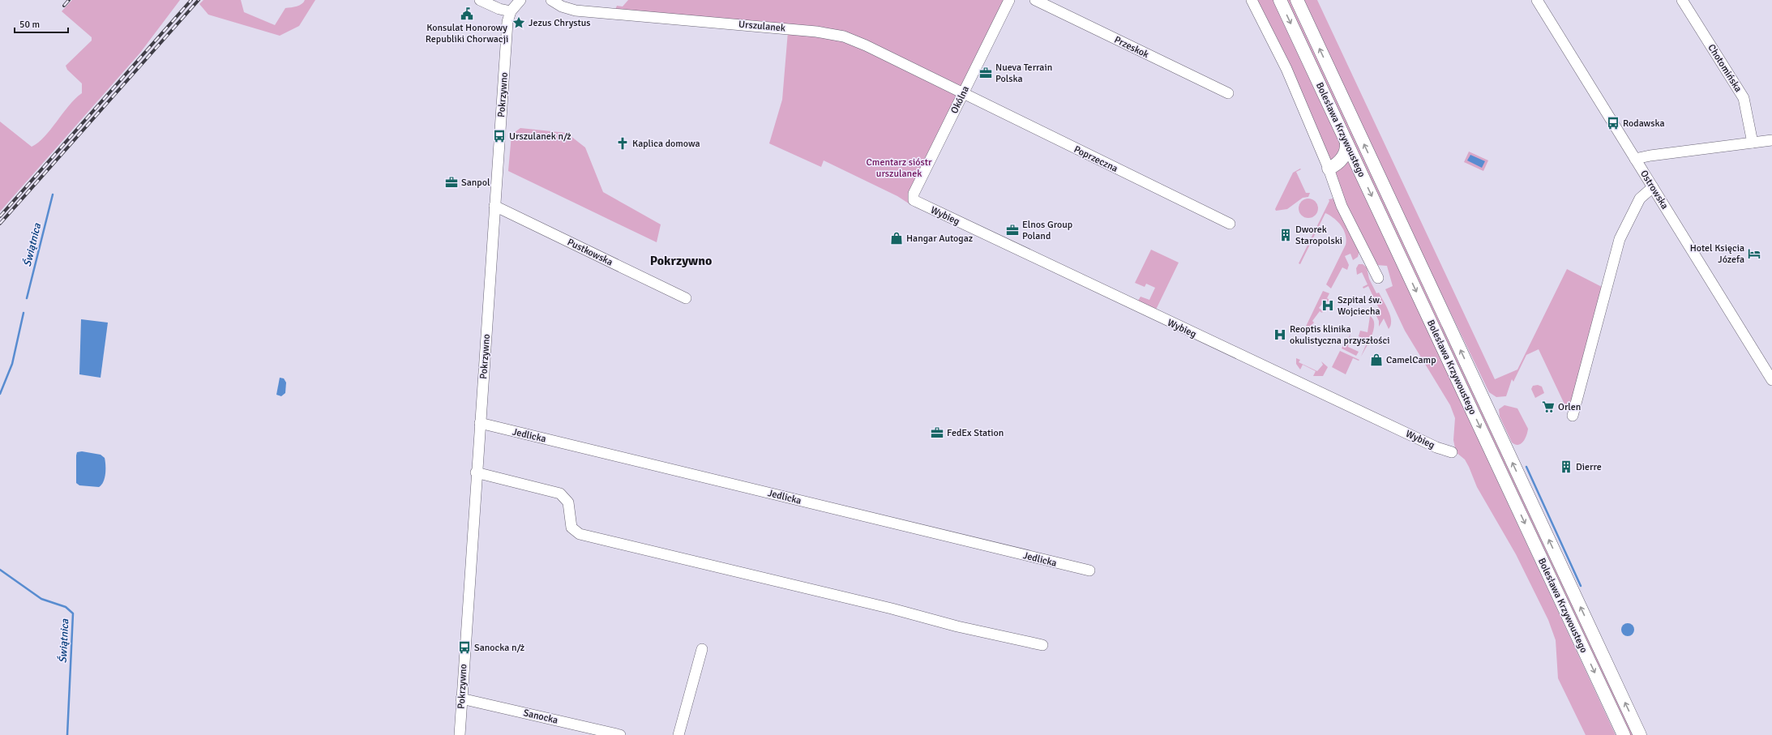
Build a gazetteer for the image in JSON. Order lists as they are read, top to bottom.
{
  "streets": {
    "main road": ["Bolesława Krzywoustego"],
    "street": [
      "Urszulanek",
      "Przeskok",
      "Chotomińska",
      "Pokrzywno",
      "Okólna",
      "Poprzeczna",
      "Ostrowska",
      "Wybieg",
      "Pustkowska",
      "Jedlicka",
      "Sanocka"
    ]
  },
  "crossings": [
    ["Urszulanek", "Okólna"],
    ["Urszulanek", "Poprzeczna"],
    ["Pokrzywno", "Pustkowska"],
    ["Pokrzywno", "Jedlicka"],
    ["Pokrzywno", "Sanocka"],
    ["Okólna", "Poprzeczna"],
    ["Okólna", "Wybieg"]
  ],
  "districts": ["Pokrzywno"],
  "water": ["Świątnica"],
  "parks": ["Cmentarz sióstr urszulanek"],
  "places": {
    "public building": ["Konsulat Honorowy Republiki Chorwacji"],
    "place": ["Jezus Chrystus"],
    "office": [
      "Nueva Terrain Polska",
      "Sanpol",
      "Elnos Group Poland",
      "FedEx Station"
    ],
    "bus stop": ["Rodawska", "Urszulanek n/ż", "Sanocka n/ż"],
    "church": ["Kaplica domowa"],
    "building": ["Dworek Staropolski", "Dierre"],
    "shop": ["Hangar Autogaz", "CamelCamp"],
    "hotel": ["Hotel Księcia Józefa"],
    "hospital": ["Szpital św. Wojciecha", "Reoptis klinika okulistyczna przyszłości"],
    "supermarket": ["Orlen"]
  },
  "scale_bar": "50 m"
}
